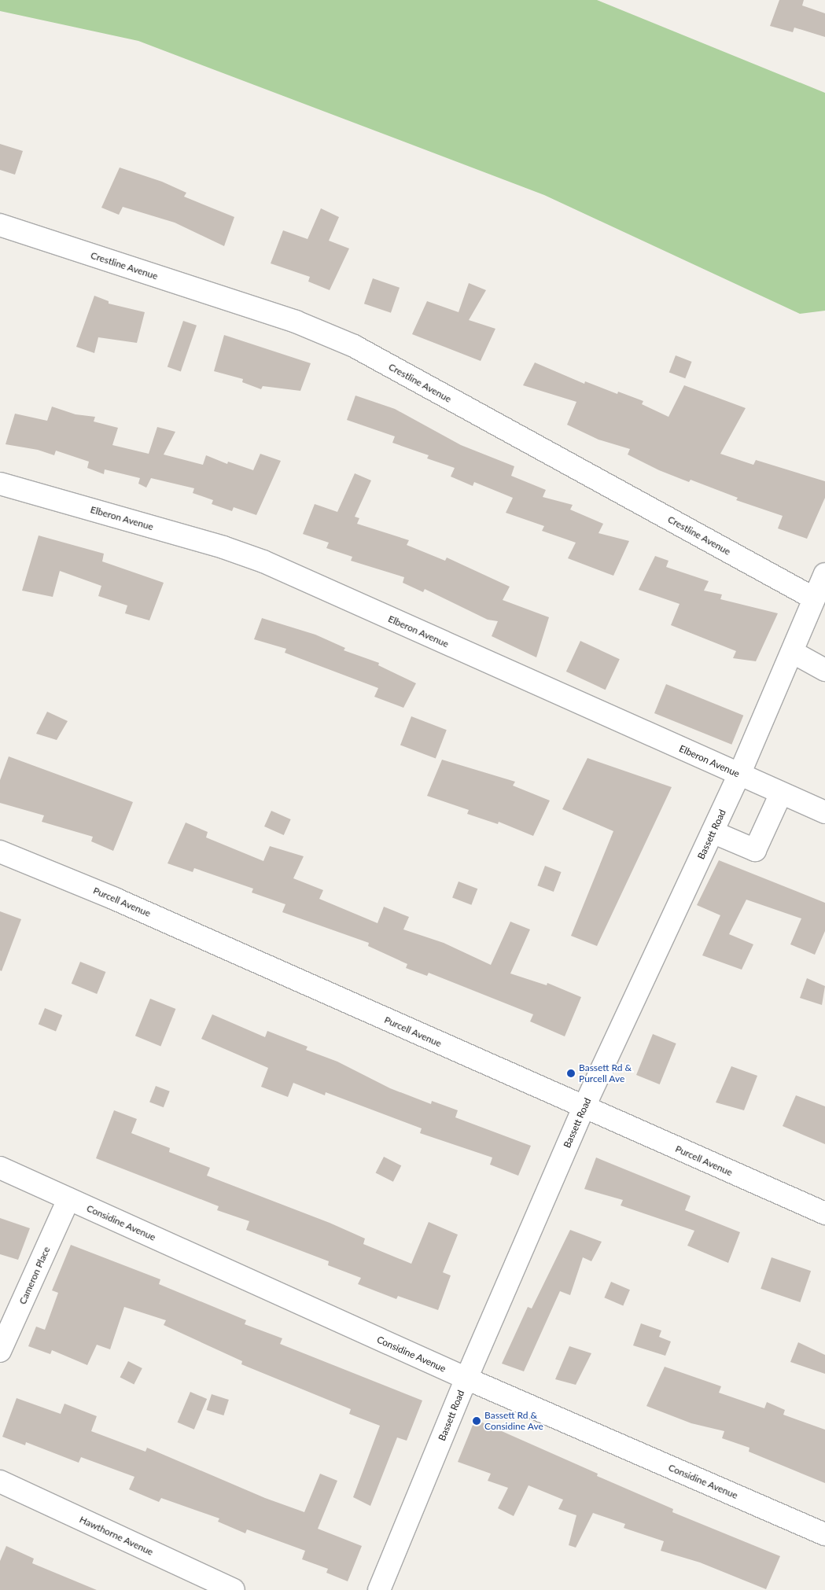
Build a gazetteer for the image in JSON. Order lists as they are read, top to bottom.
{
  "streets": {
    "street": [
      "Crestline Avenue",
      "Elberon Avenue",
      "Bassett Road",
      "Purcell Avenue",
      "Considine Avenue",
      "Cameron Place",
      "Hawthorne Avenue"
    ]
  },
  "crossings": [
    ["Crestline Avenue", "Bassett Road"],
    ["Elberon Avenue", "Bassett Road"],
    ["Bassett Road", "Purcell Avenue"],
    ["Bassett Road", "Considine Avenue"],
    ["Considine Avenue", "Cameron Place"]
  ],
  "places": ["Bassett Rd & Purcell Ave", "Bassett Rd & Considine Ave"]
}
